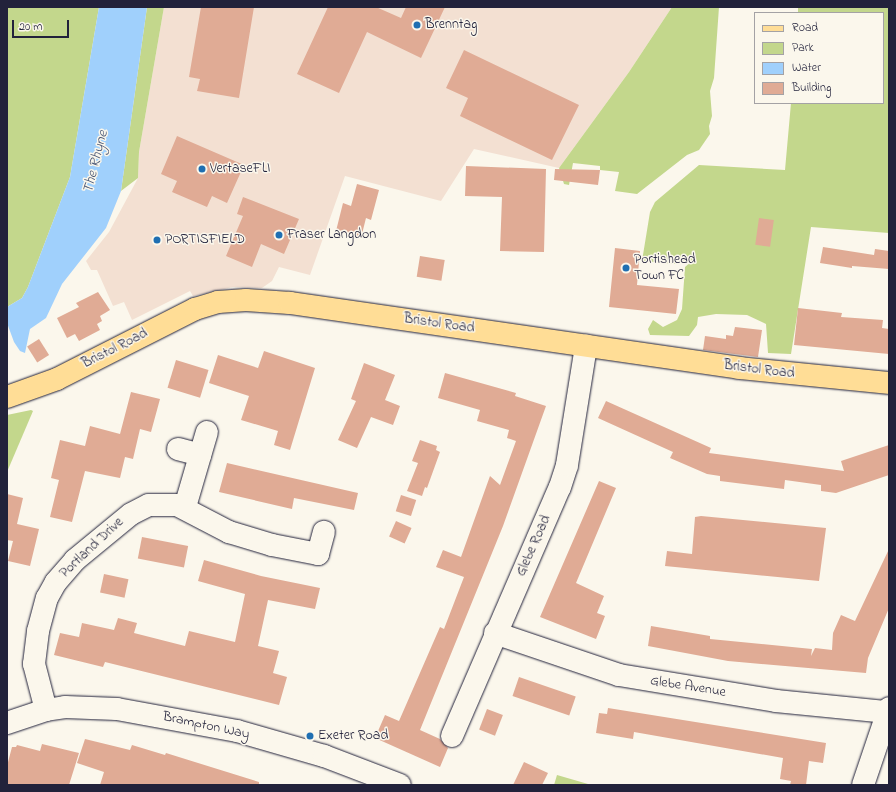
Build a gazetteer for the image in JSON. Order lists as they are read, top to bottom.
{
  "streets": {
    "main road": ["Bristol Road"],
    "street": [
      "Glebe Road",
      "Portland Drive",
      "Glebe Avenue",
      "Brampton Way"
    ]
  },
  "crossings": [
    ["Bristol Road", "Glebe Road"],
    ["Glebe Road", "Glebe Avenue"],
    ["Portland Drive", "Brampton Way"]
  ],
  "water": ["The Rhyne"],
  "places": [
    "Brenntag",
    "VertaseFLI",
    "Fraser Langdon",
    "PORTISFIELD",
    "Portishead Town FC",
    "Exeter Road"
  ],
  "legend": [
    "Road",
    "Park",
    "Water",
    "Building"
  ],
  "scale_bar": "20 m"
}
